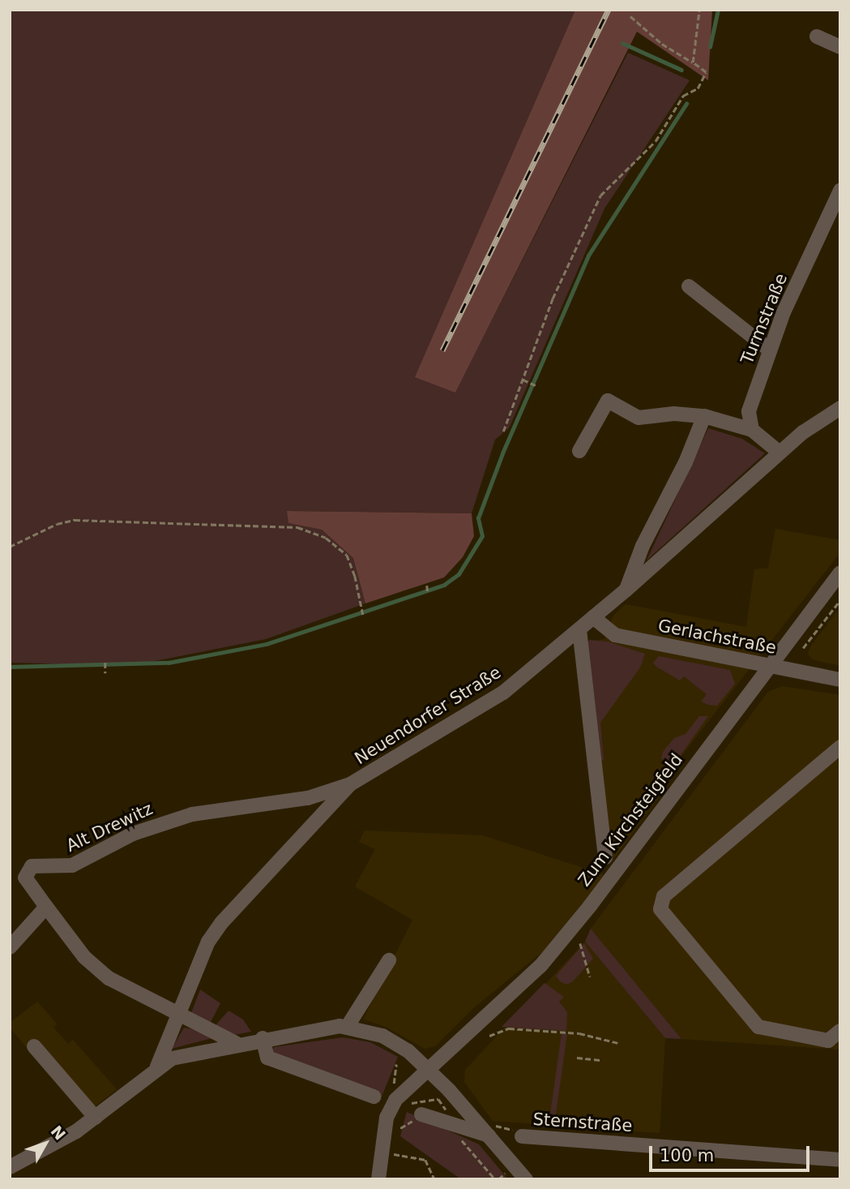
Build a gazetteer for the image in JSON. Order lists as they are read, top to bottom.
{
  "streets": {
    "street": [
      "Turmstraße",
      "Gerlachstraße",
      "Neuendorfer Straße",
      "Zum Kirchsteigfeld",
      "Alt Drewitz",
      "Sternstraße"
    ]
  },
  "crossings": [
    ["Gerlachstraße", "Neuendorfer Straße"],
    ["Gerlachstraße", "Zum Kirchsteigfeld"],
    ["Neuendorfer Straße", "Alt Drewitz"]
  ],
  "scale_bar": "100 m",
  "north": "top right"
}
